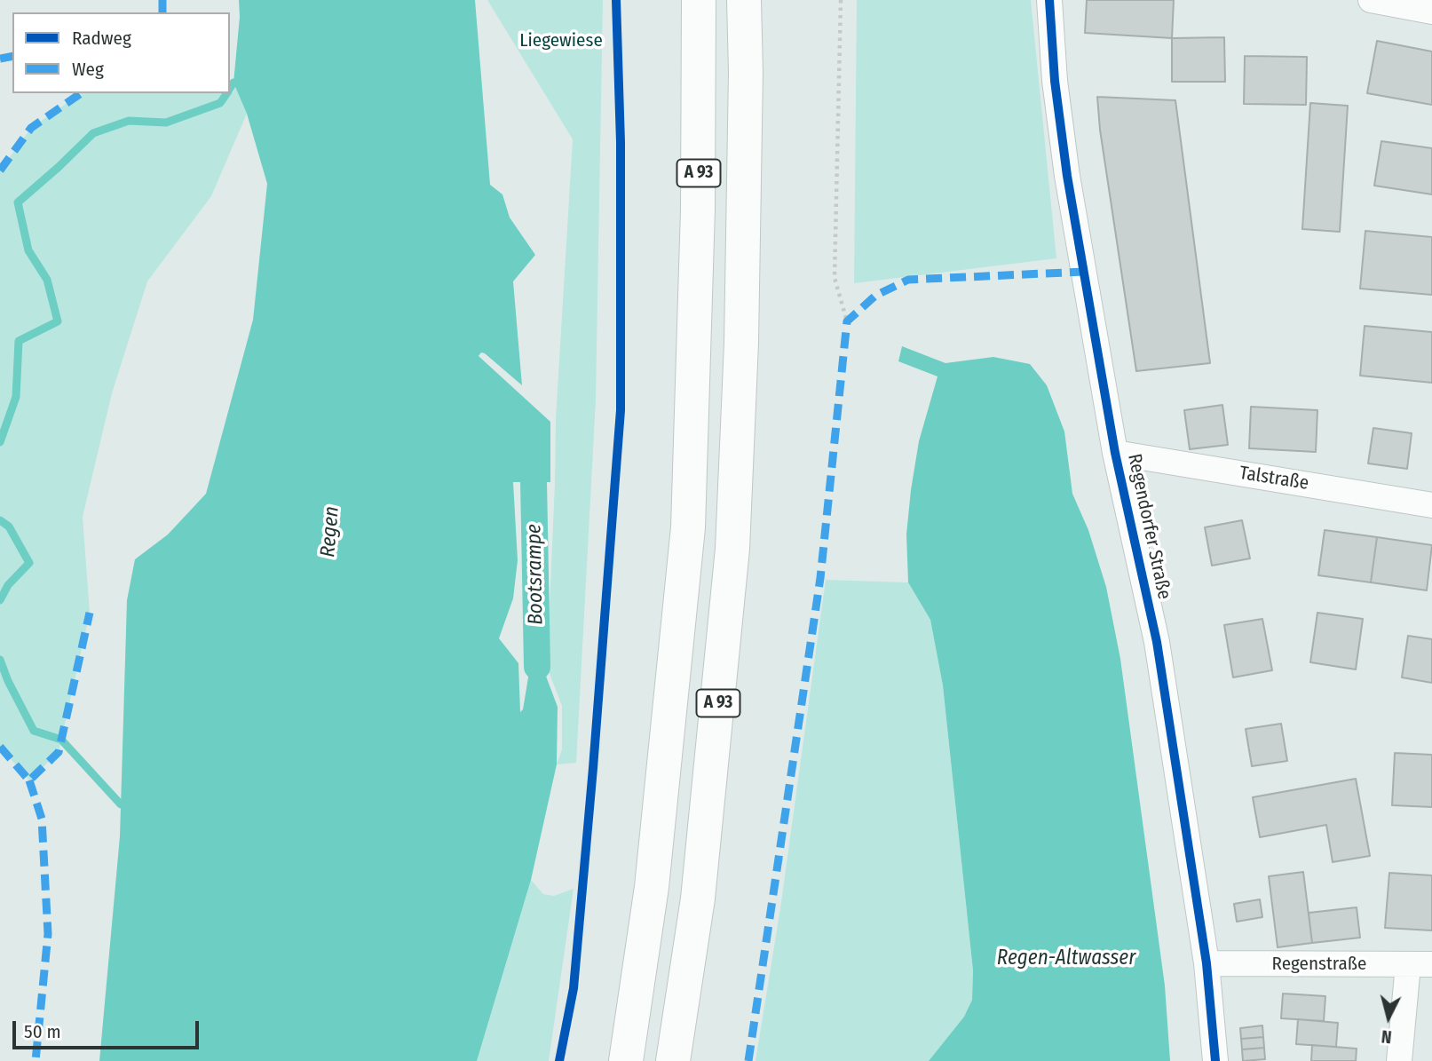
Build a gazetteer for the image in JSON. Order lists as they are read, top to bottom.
{
  "streets": {
    "highway": ["A 93"],
    "street": ["Talstraße", "Regendorfer Straße", "Regenstraße"]
  },
  "crossings": [
    ["Talstraße", "Regendorfer Straße"],
    ["Regendorfer Straße", "Regenstraße"]
  ],
  "water": ["Regen", "Bootsrampe", "Regen-Altwasser"],
  "parks": ["Liegewiese"],
  "legend": ["Radweg", "Weg"],
  "scale_bar": "50 m",
  "north": "bottom"
}
